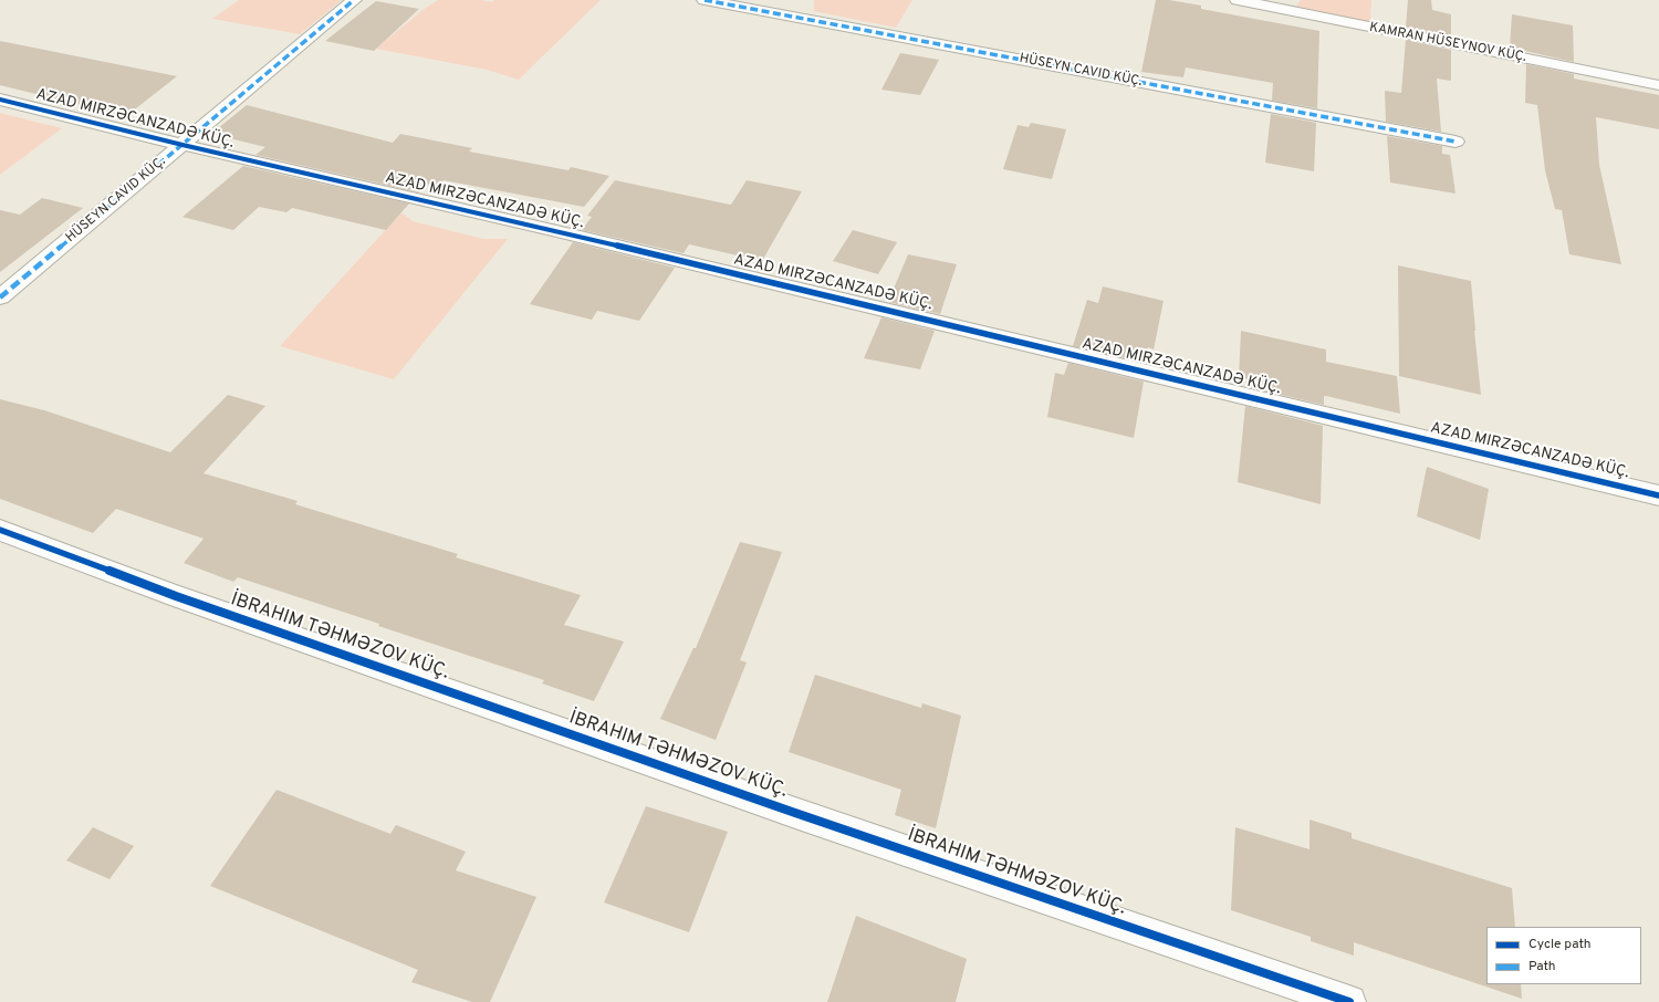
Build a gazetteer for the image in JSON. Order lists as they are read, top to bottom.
{
  "streets": {
    "street": [
      "KAMRAN HÜSEYNOV KÜÇ.",
      "HÜSEYN CAVID KÜÇ.",
      "AZAD MIRZƏCANZADƏ KÜÇ.",
      "İBRAHIM TƏHMƏZOV KÜÇ."
    ]
  },
  "crossings": [
    ["HÜSEYN CAVID KÜÇ.", "AZAD MIRZƏCANZADƏ KÜÇ."]
  ],
  "legend": ["Cycle path", "Path"]
}
